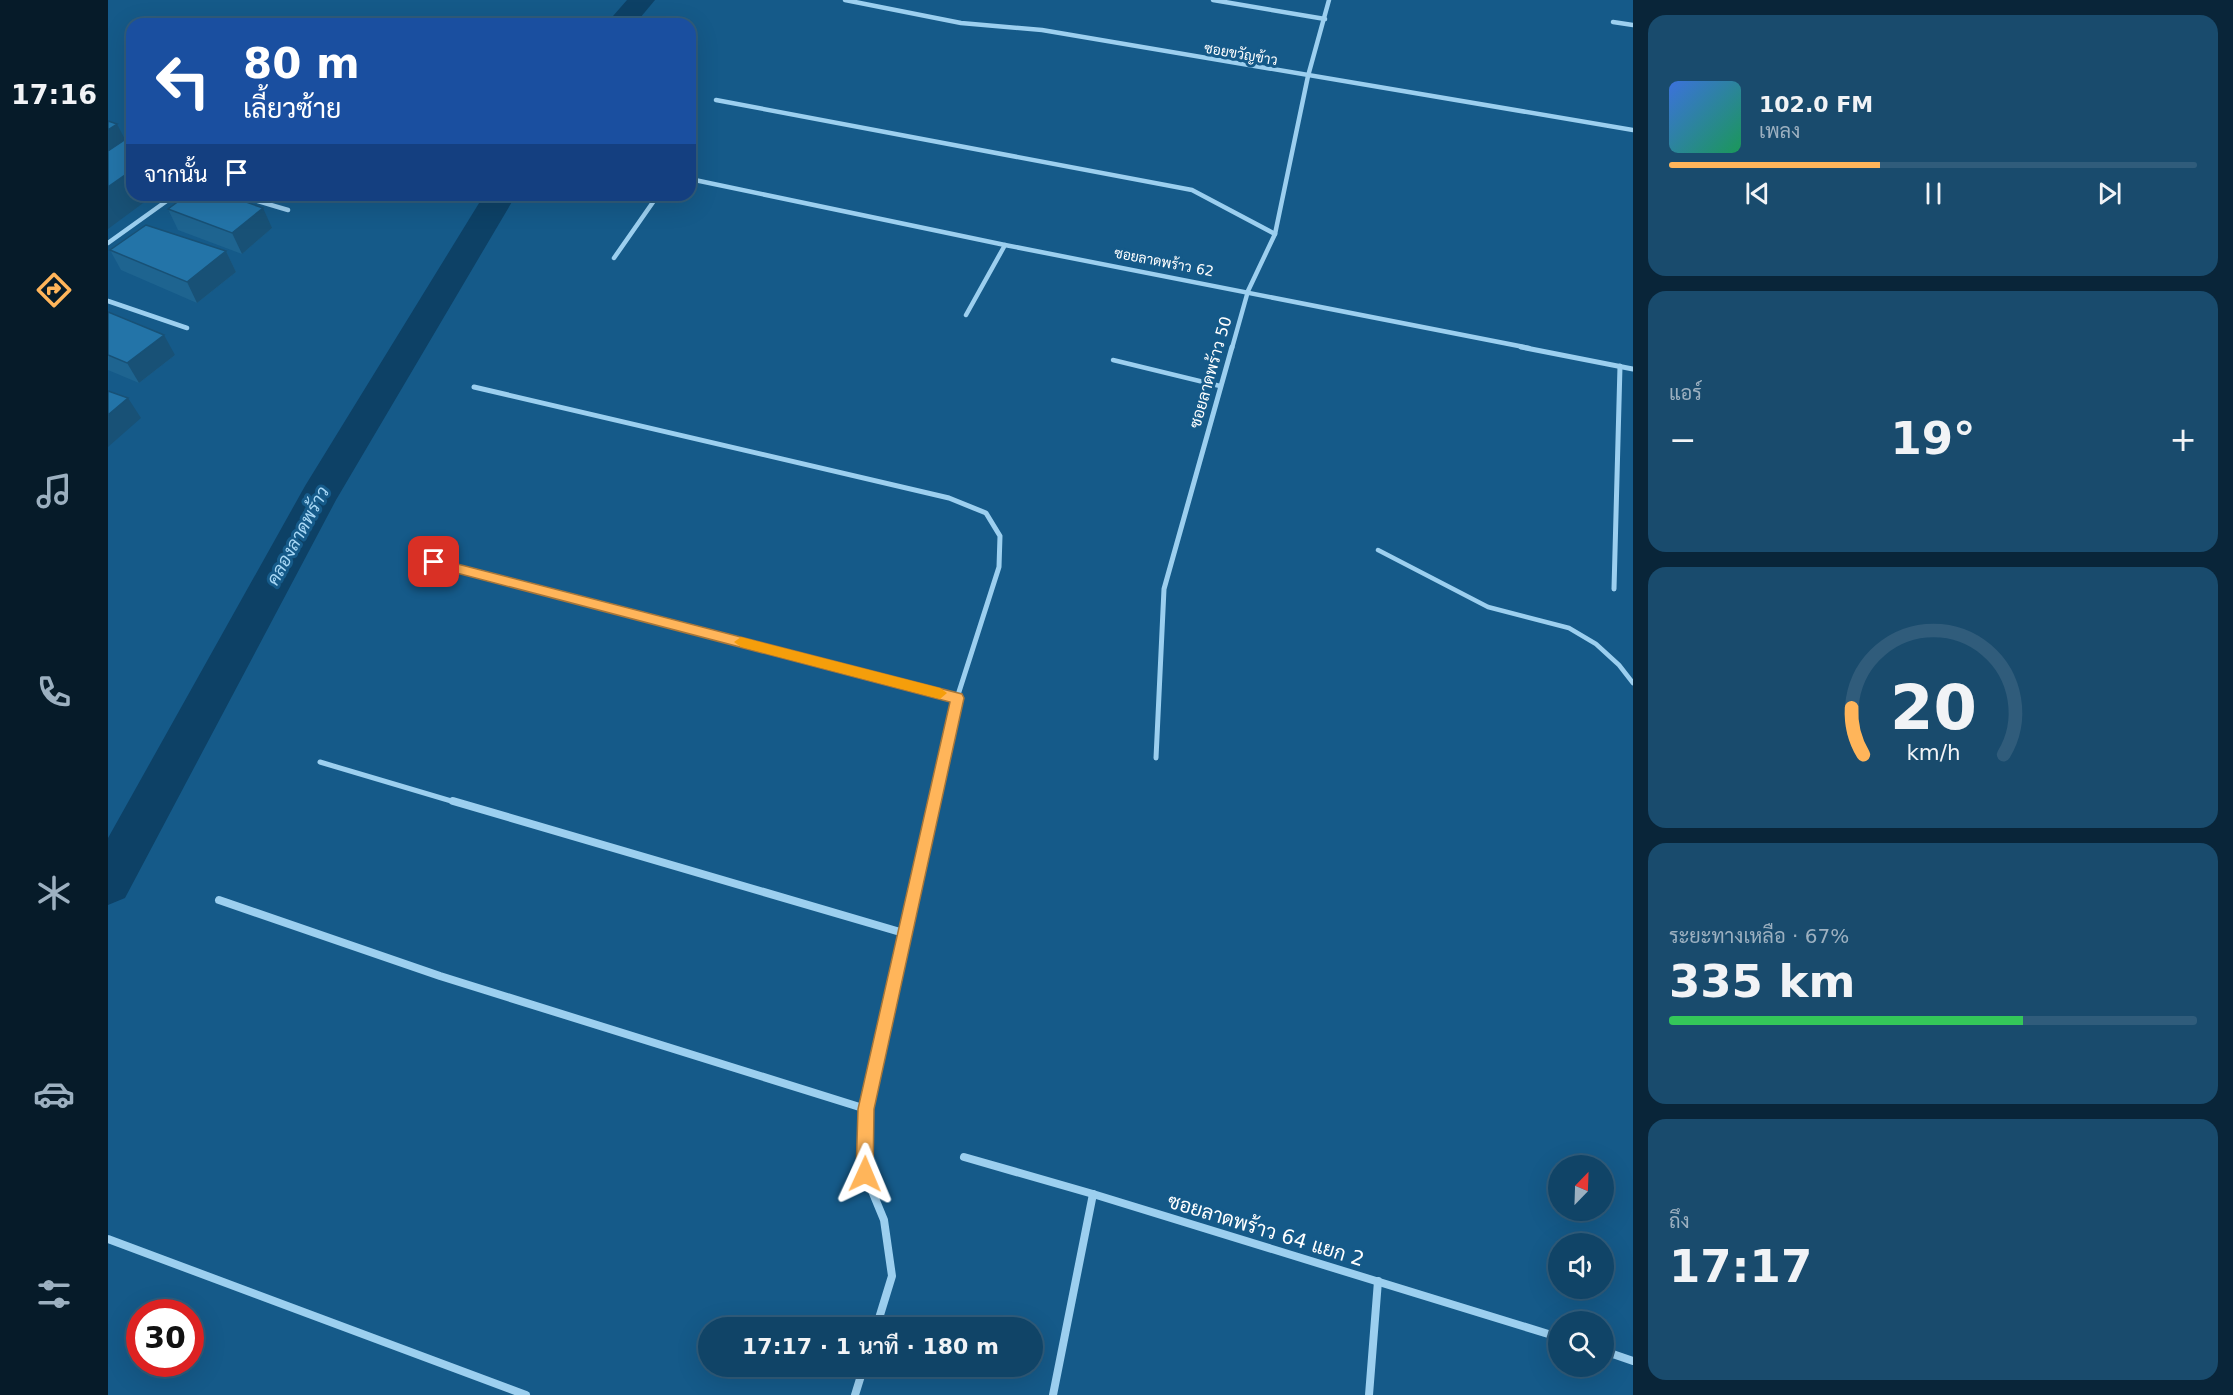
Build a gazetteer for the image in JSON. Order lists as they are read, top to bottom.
{
  "streets": {
    "street": [
      "ซอยขวัญข้าว",
      "ซอยลาดพร้าว 62",
      "ซอยลาดพร้าว 50",
      "ซอยลาดพร้าว 64 แยก 2"
    ]
  },
  "crossings": [
    ["ซอยขวัญข้าว", "ซอยลาดพร้าว 50"],
    ["ซอยลาดพร้าว 62", "ซอยลาดพร้าว 50"]
  ],
  "water": ["คลองลาดพร้าว"],
  "north": "top right",
  "page": {
    "tabs": "17:16",
    "turn": ["80 m", "เลี้ยวซ้าย"],
    "song": ["102.0 FM", "เพลง"],
    "then": "จากนั้น",
    "tile": [
      "แอร์",
      ["ระยะทางเหลือ · 67%", "335 km"],
      ["ถึง", "17:17"]
    ],
    "heat": ["−", "19°", "+"],
    "limit": "30",
    "trip": "17:17 · 1 นาที · 180 m",
    "gauge": ["20", "km/h"]
  }
}
